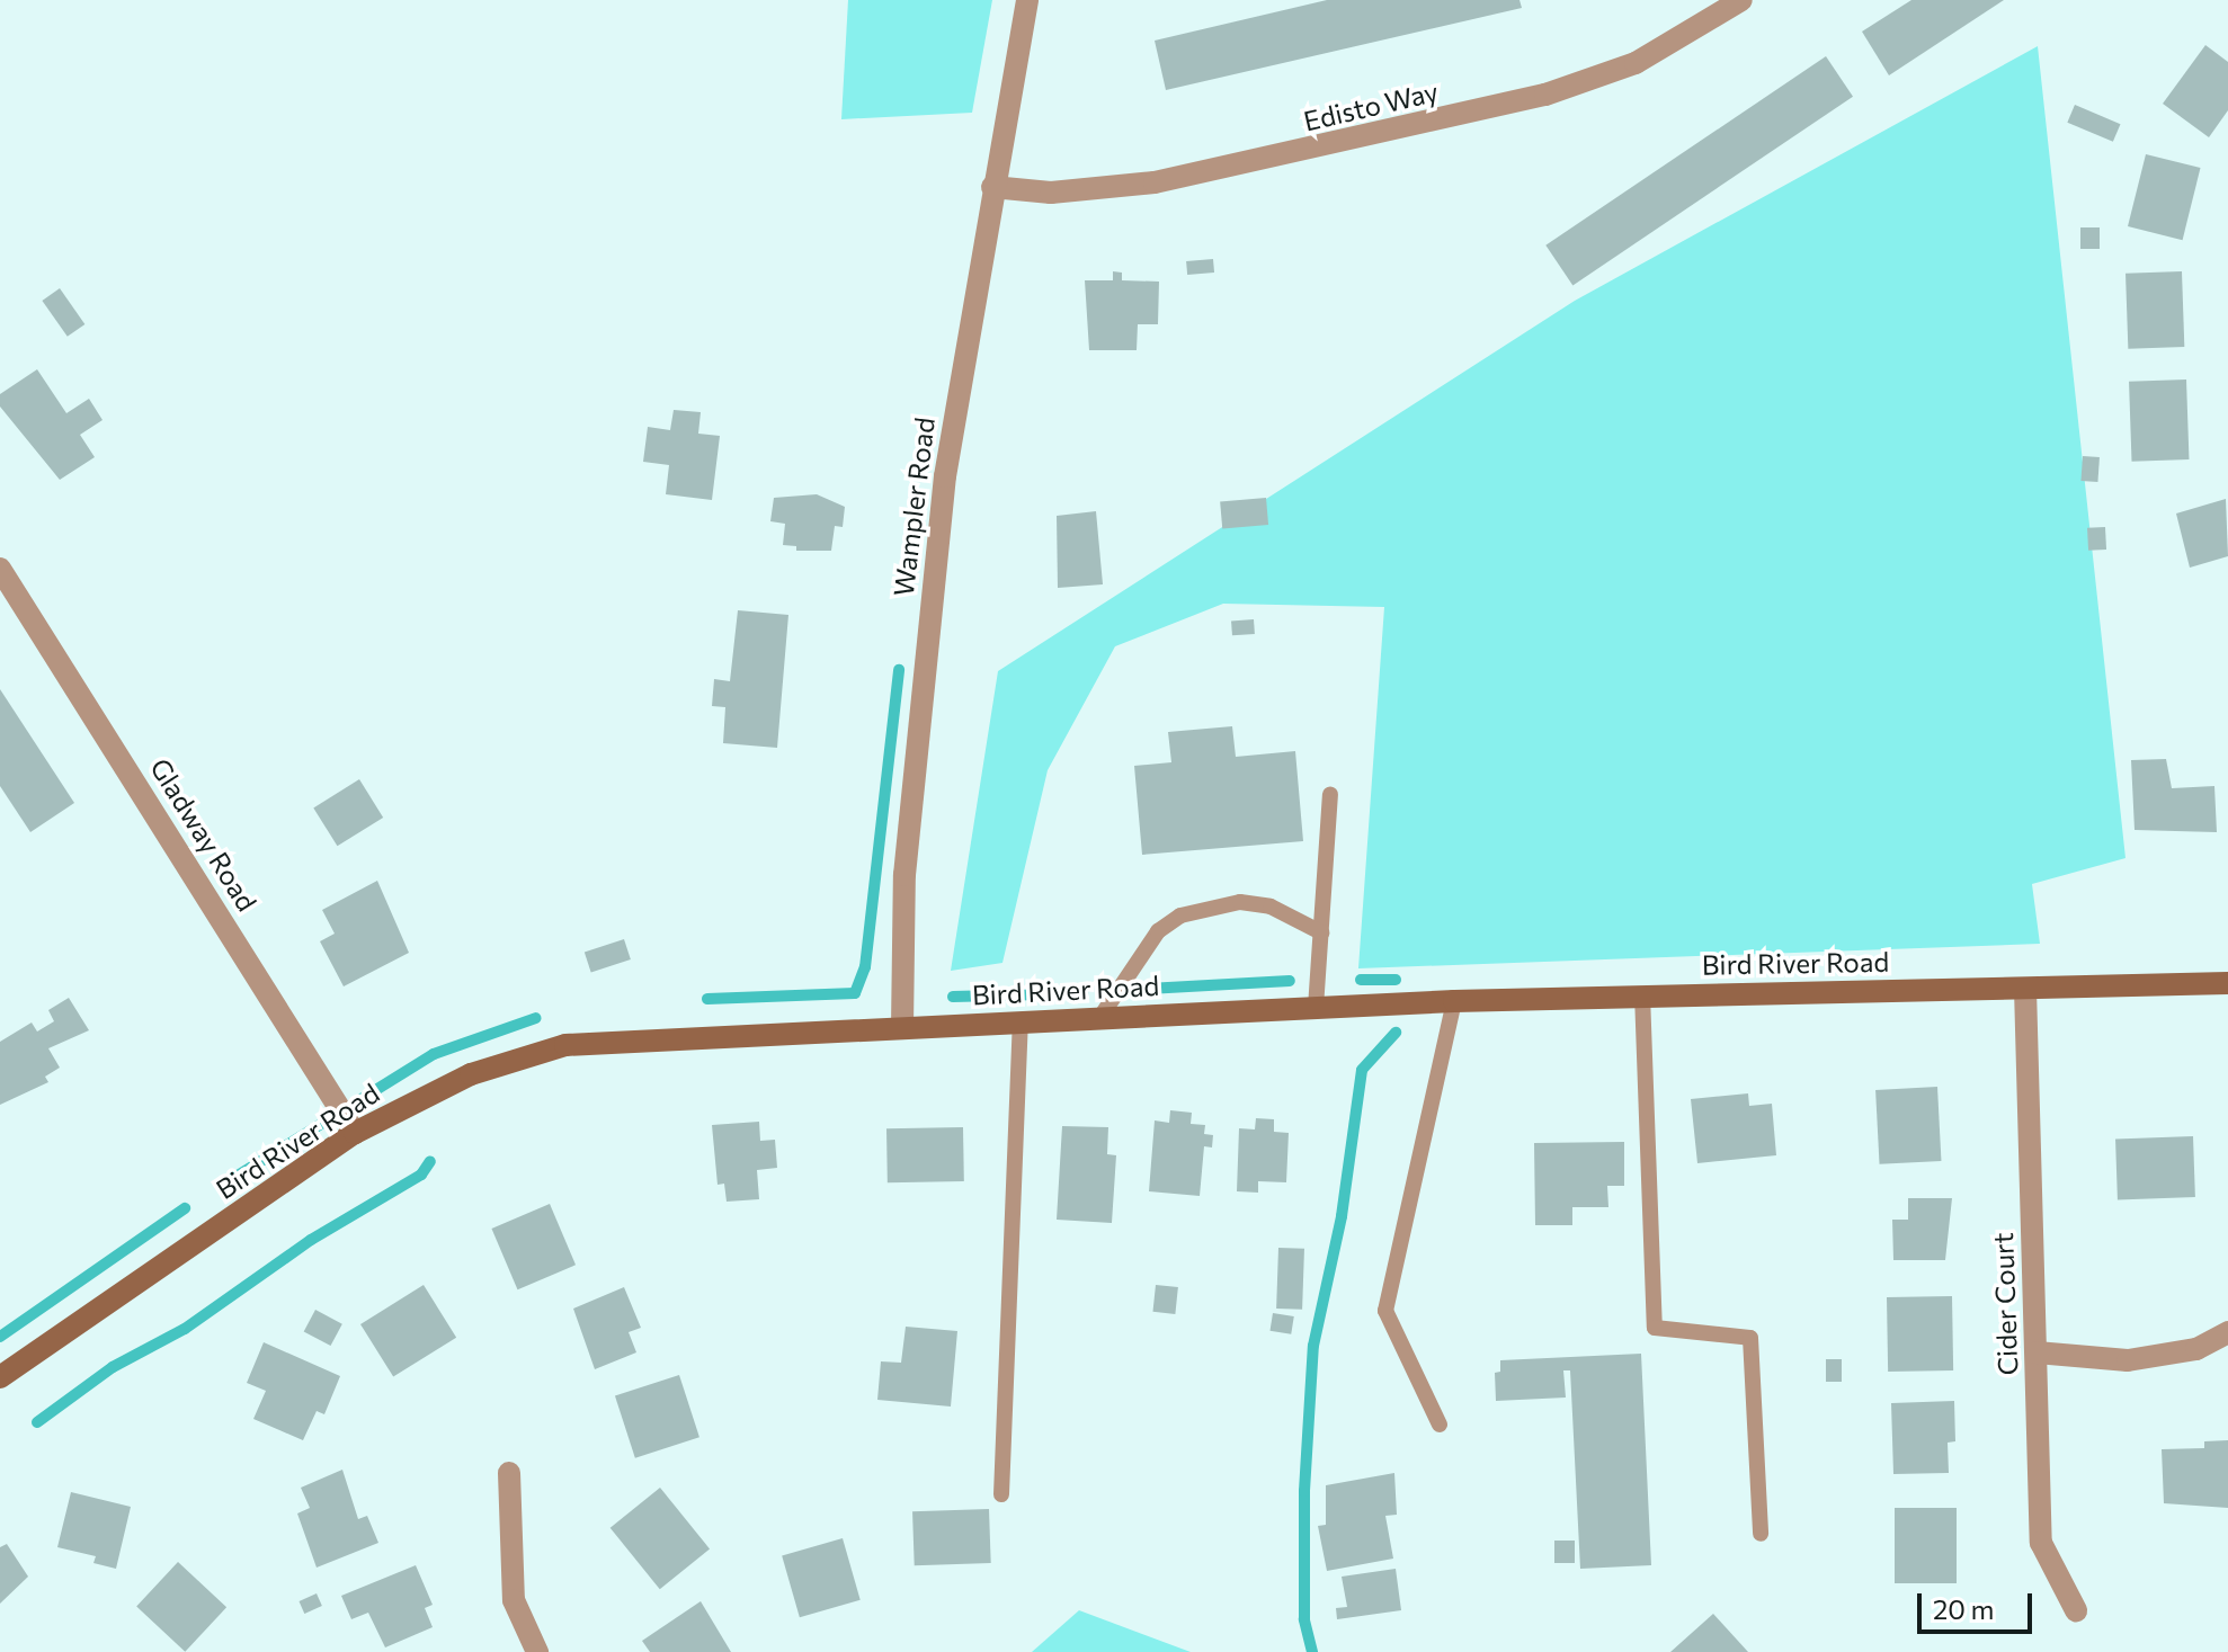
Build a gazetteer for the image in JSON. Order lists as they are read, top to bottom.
{
  "streets": {
    "street": [
      "Edisto Way",
      "Wampler Road",
      "Gladway Road",
      "Bird River Road",
      "Cider Court"
    ]
  },
  "crossings": [
    ["Edisto Way", "Wampler Road"],
    ["Wampler Road", "Bird River Road"],
    ["Gladway Road", "Bird River Road"],
    ["Bird River Road", "Cider Court"]
  ],
  "scale_bar": "20 m"
}
